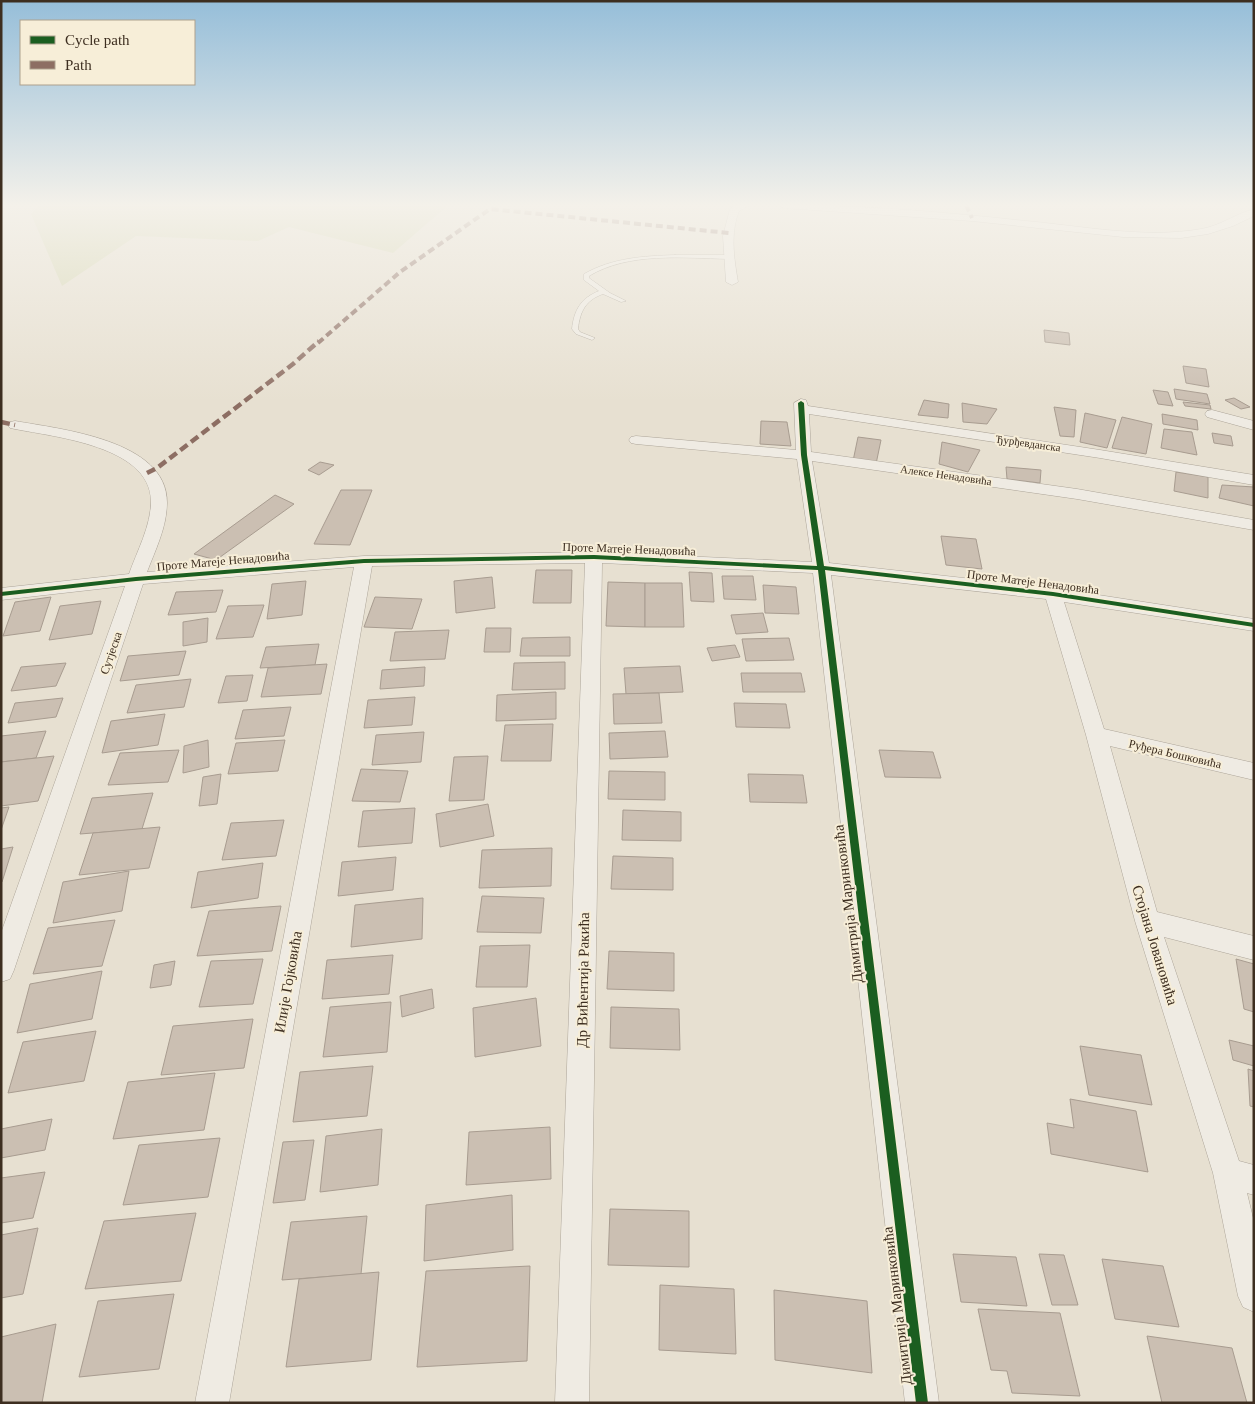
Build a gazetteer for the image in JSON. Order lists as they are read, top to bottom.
{
  "streets": {
    "street": [
      "Ђурђевданска",
      "Алексе Ненадовића",
      "Проте Матеје Ненадовића",
      "Сутјеска",
      "Руђера Бошковића",
      "Димитрија Маринковића",
      "Стојана Јовановића",
      "Др Вићентија Ракића",
      "Илије Гојковића"
    ]
  },
  "crossings": [
    ["Ђурђевданска", "Димитрија Маринковића"],
    ["Алексе Ненадовића", "Димитрија Маринковића"],
    ["Проте Матеје Ненадовића", "Сутјеска"],
    ["Проте Матеје Ненадовића", "Димитрија Маринковића"],
    ["Проте Матеје Ненадовића", "Стојана Јовановића"],
    ["Проте Матеје Ненадовића", "Др Вићентија Ракића"],
    ["Проте Матеје Ненадовића", "Илије Гојковића"],
    ["Руђера Бошковића", "Стојана Јовановића"]
  ],
  "legend": ["Cycle path", "Path"]
}
